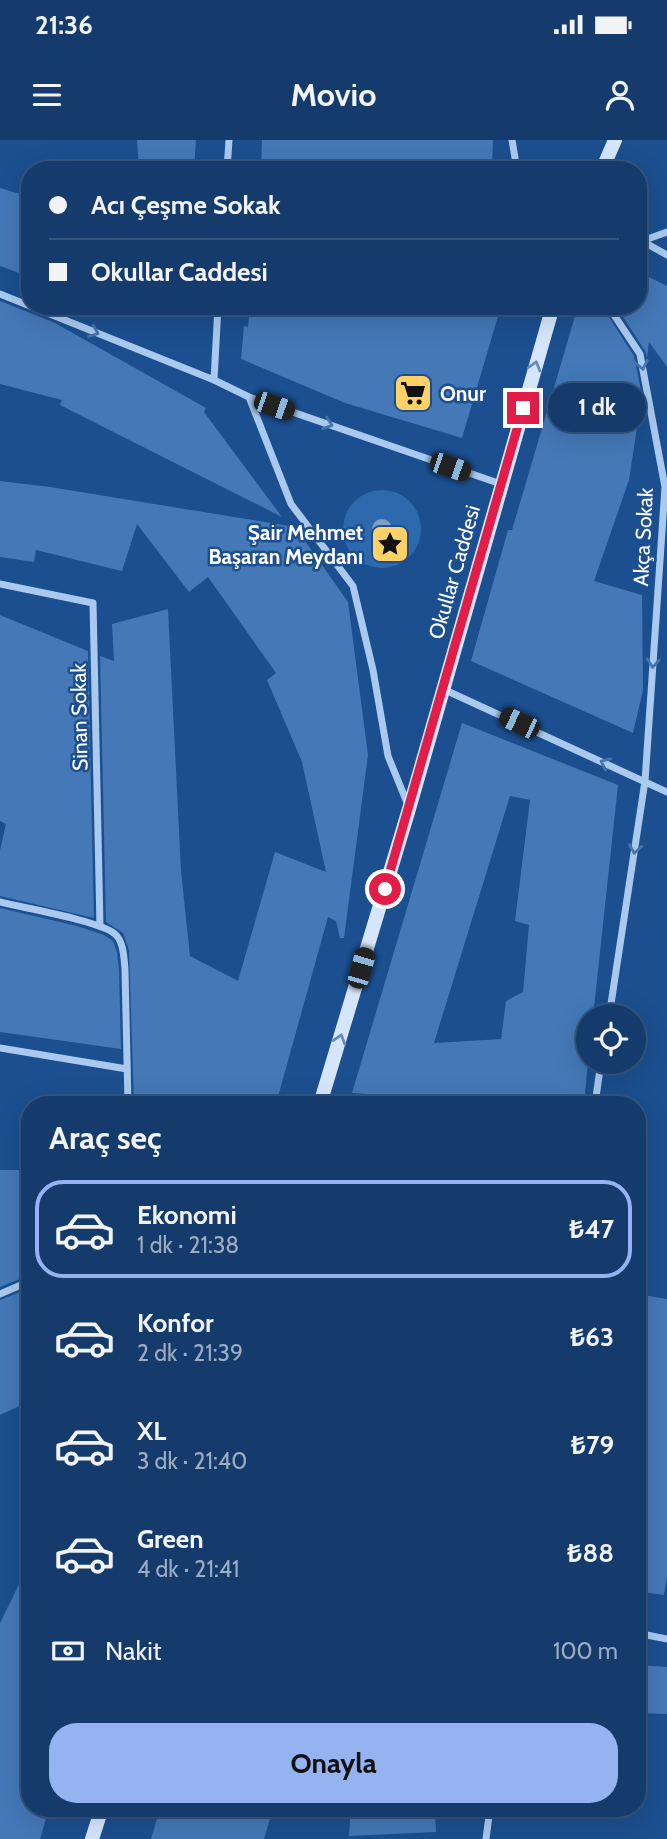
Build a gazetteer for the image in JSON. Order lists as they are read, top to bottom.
{
  "streets": {
    "main road": ["Okullar Caddesi"],
    "street": ["Akça Sokak", "Sinan Sokak"]
  },
  "one_way": ["Akça Sokak", "Okullar Caddesi"],
  "places": {
    "supermarket": ["Onur"],
    "place": ["Şair Mehmet Başaran Meydanı"]
  },
  "page": {
    "status": "21:36",
    "header": "Movio",
    "banner": ["Acı Çeşme Sokak", "Okullar Caddesi"],
    "bubble": "1 dk",
    "heading": "Araç seç",
    "list": [
      {
        "name": "Ekonomi",
        "note": "1 dk · 21:38",
        "value": "₺47"
      },
      {
        "name": "Konfor",
        "note": "2 dk · 21:39",
        "value": "₺63"
      },
      {
        "name": "XL",
        "note": "3 dk · 21:40",
        "value": "₺79"
      },
      {
        "name": "Green",
        "note": "4 dk · 21:41",
        "value": "₺88"
      }
    ],
    "pay": ["Nakit", "100 m"],
    "buttons": "Onayla"
  }
}
